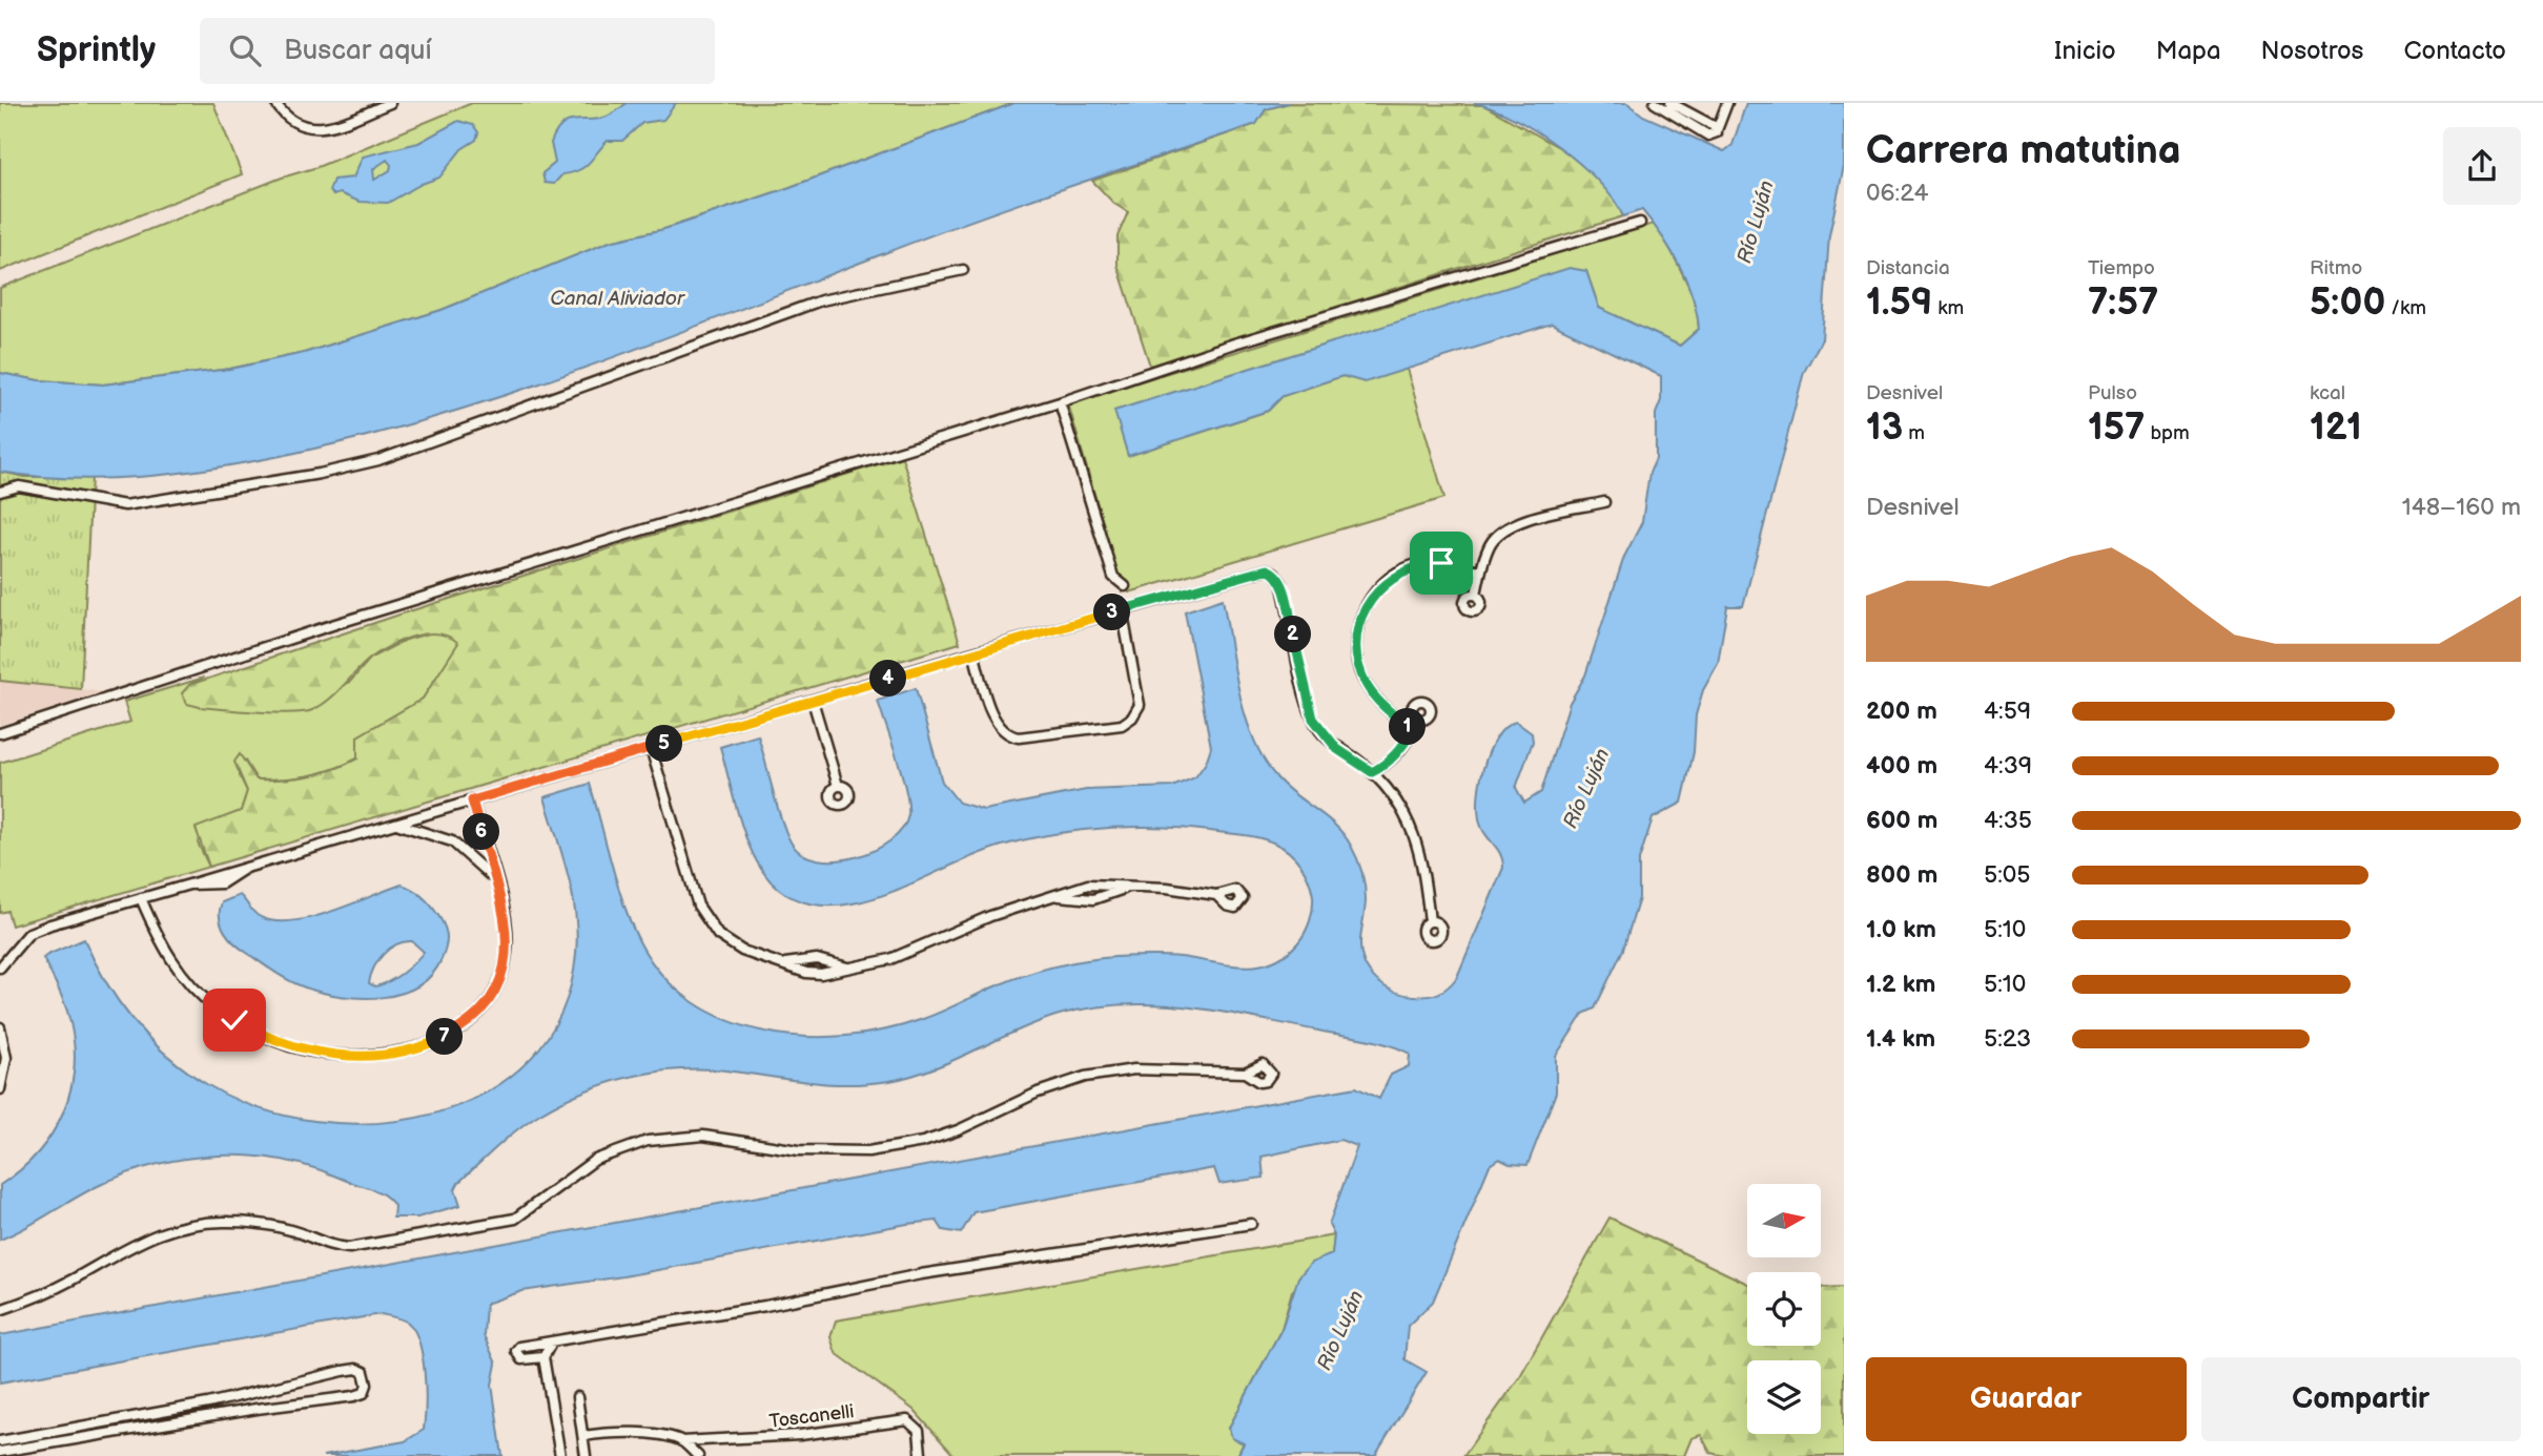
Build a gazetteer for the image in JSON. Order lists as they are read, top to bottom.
{
  "streets": {
    "street": ["Toscanelli"]
  },
  "water": ["Río Luján", "Canal Aliviador"],
  "north": "right",
  "page": {
    "header": "Sprintly",
    "search": "Buscar aquí",
    "nav": [
      "Inicio",
      "Mapa",
      "Nosotros",
      "Contacto"
    ],
    "heading": ["Carrera matutina", "06:24"],
    "stats": [
      ["Distancia", "1.59 km"],
      ["Tiempo", "7:57"],
      ["Ritmo", "5:00 /km"],
      ["Desnivel", "13 m"],
      ["Pulso", "157 bpm"],
      ["kcal", "121"]
    ],
    "chart": ["Desnivel", "148–160 m"],
    "pins": [
      "3",
      "2",
      "4",
      "1",
      "5",
      "6",
      "7"
    ],
    "list": [
      {
        "name": "200 m",
        "note": "4:59"
      },
      {
        "name": "400 m",
        "note": "4:39"
      },
      {
        "name": "600 m",
        "note": "4:35"
      },
      {
        "name": "800 m",
        "note": "5:05"
      },
      {
        "name": "1.0 km",
        "note": "5:10"
      },
      {
        "name": "1.2 km",
        "note": "5:10"
      },
      {
        "name": "1.4 km",
        "note": "5:23"
      }
    ],
    "buttons": ["Guardar", "Compartir"]
  }
}
